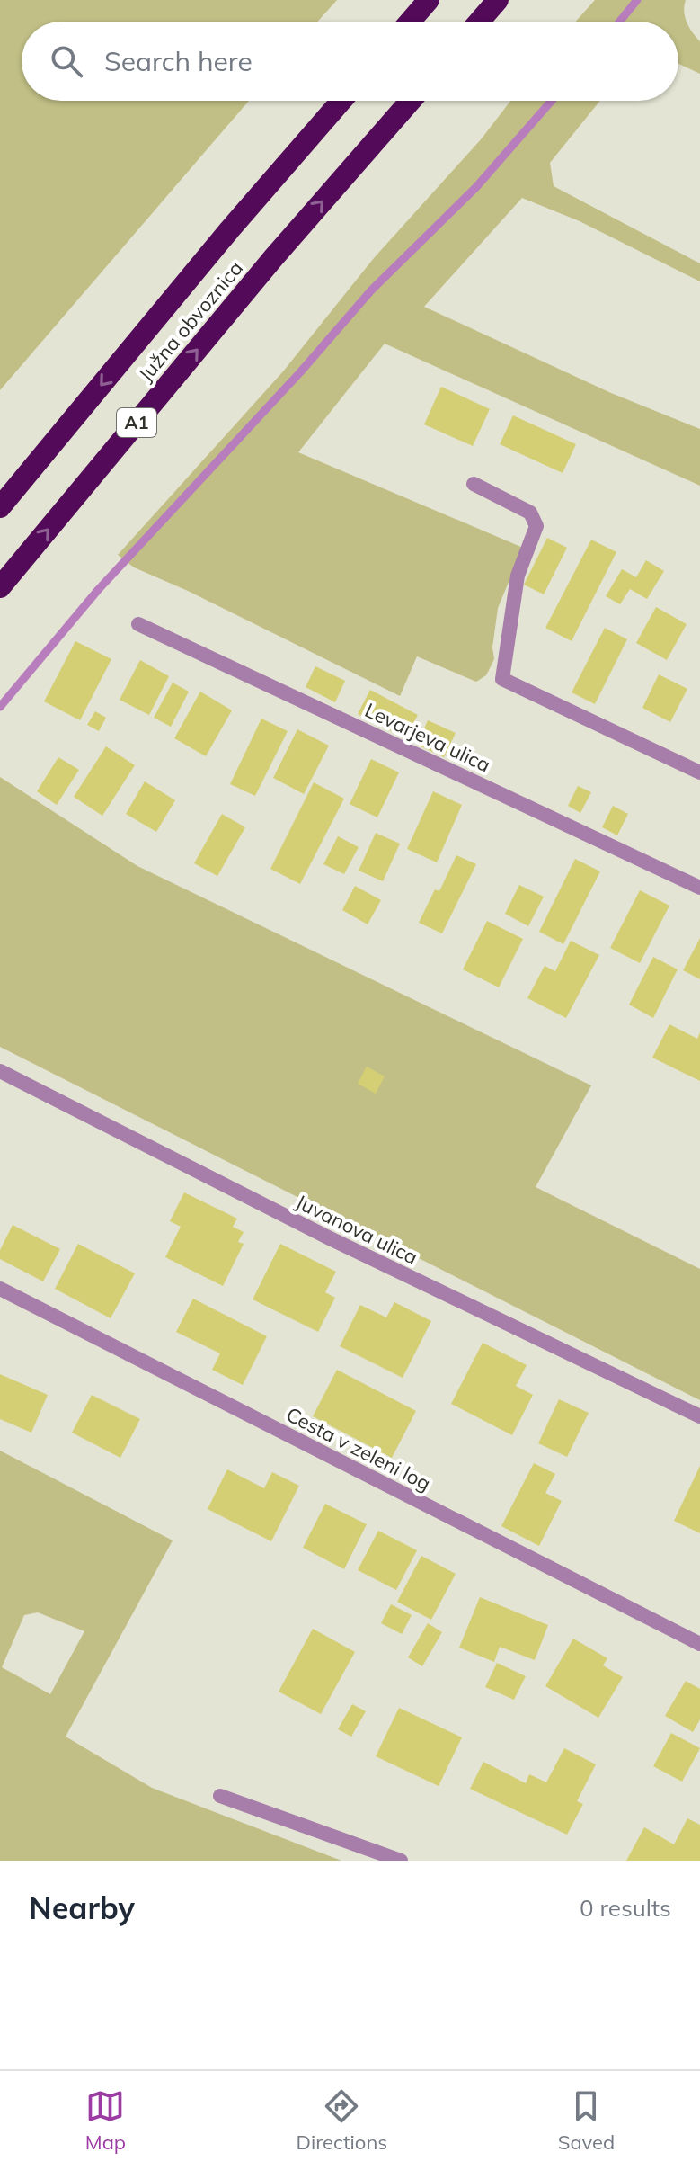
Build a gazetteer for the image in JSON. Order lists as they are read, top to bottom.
{
  "streets": {
    "highway": ["Južna obvoznica", "A1"],
    "street": ["Levarjeva ulica", "Juvanova ulica", "Cesta v zeleni log"]
  },
  "page": {
    "search": "Search here",
    "heading": ["Nearby", "0 results"],
    "nav": ["Map", "Directions", "Saved"]
  }
}
